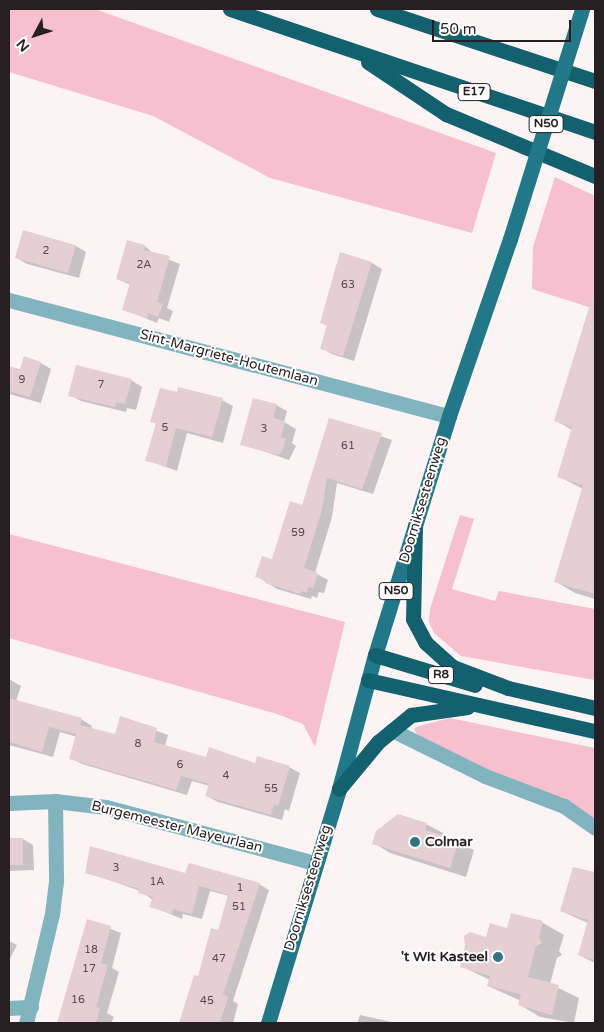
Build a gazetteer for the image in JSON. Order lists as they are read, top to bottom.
{
  "streets": {
    "highway": ["E17", "R8"],
    "main road": ["N50", "Doorniksesteenweg"],
    "street": ["Sint-Margriete-Houtemlaan", "Burgemeester Mayeurlaan"]
  },
  "crossings": [
    ["Sint-Margriete-Houtemlaan", "Doorniksesteenweg"],
    ["Doorniksesteenweg", "R8"],
    ["Doorniksesteenweg", "Burgemeester Mayeurlaan"]
  ],
  "places": ["Colmar", "'t Wit Kasteel"],
  "house_numbers": [
    "2",
    "2A",
    "63",
    "9",
    "7",
    "5",
    "3",
    "61",
    "59",
    "8",
    "6",
    "4",
    "55",
    "3",
    "1A",
    "1",
    "51",
    "18",
    "47",
    "17",
    "16",
    "45"
  ],
  "scale_bar": "50 m",
  "north": "bottom left"
}
